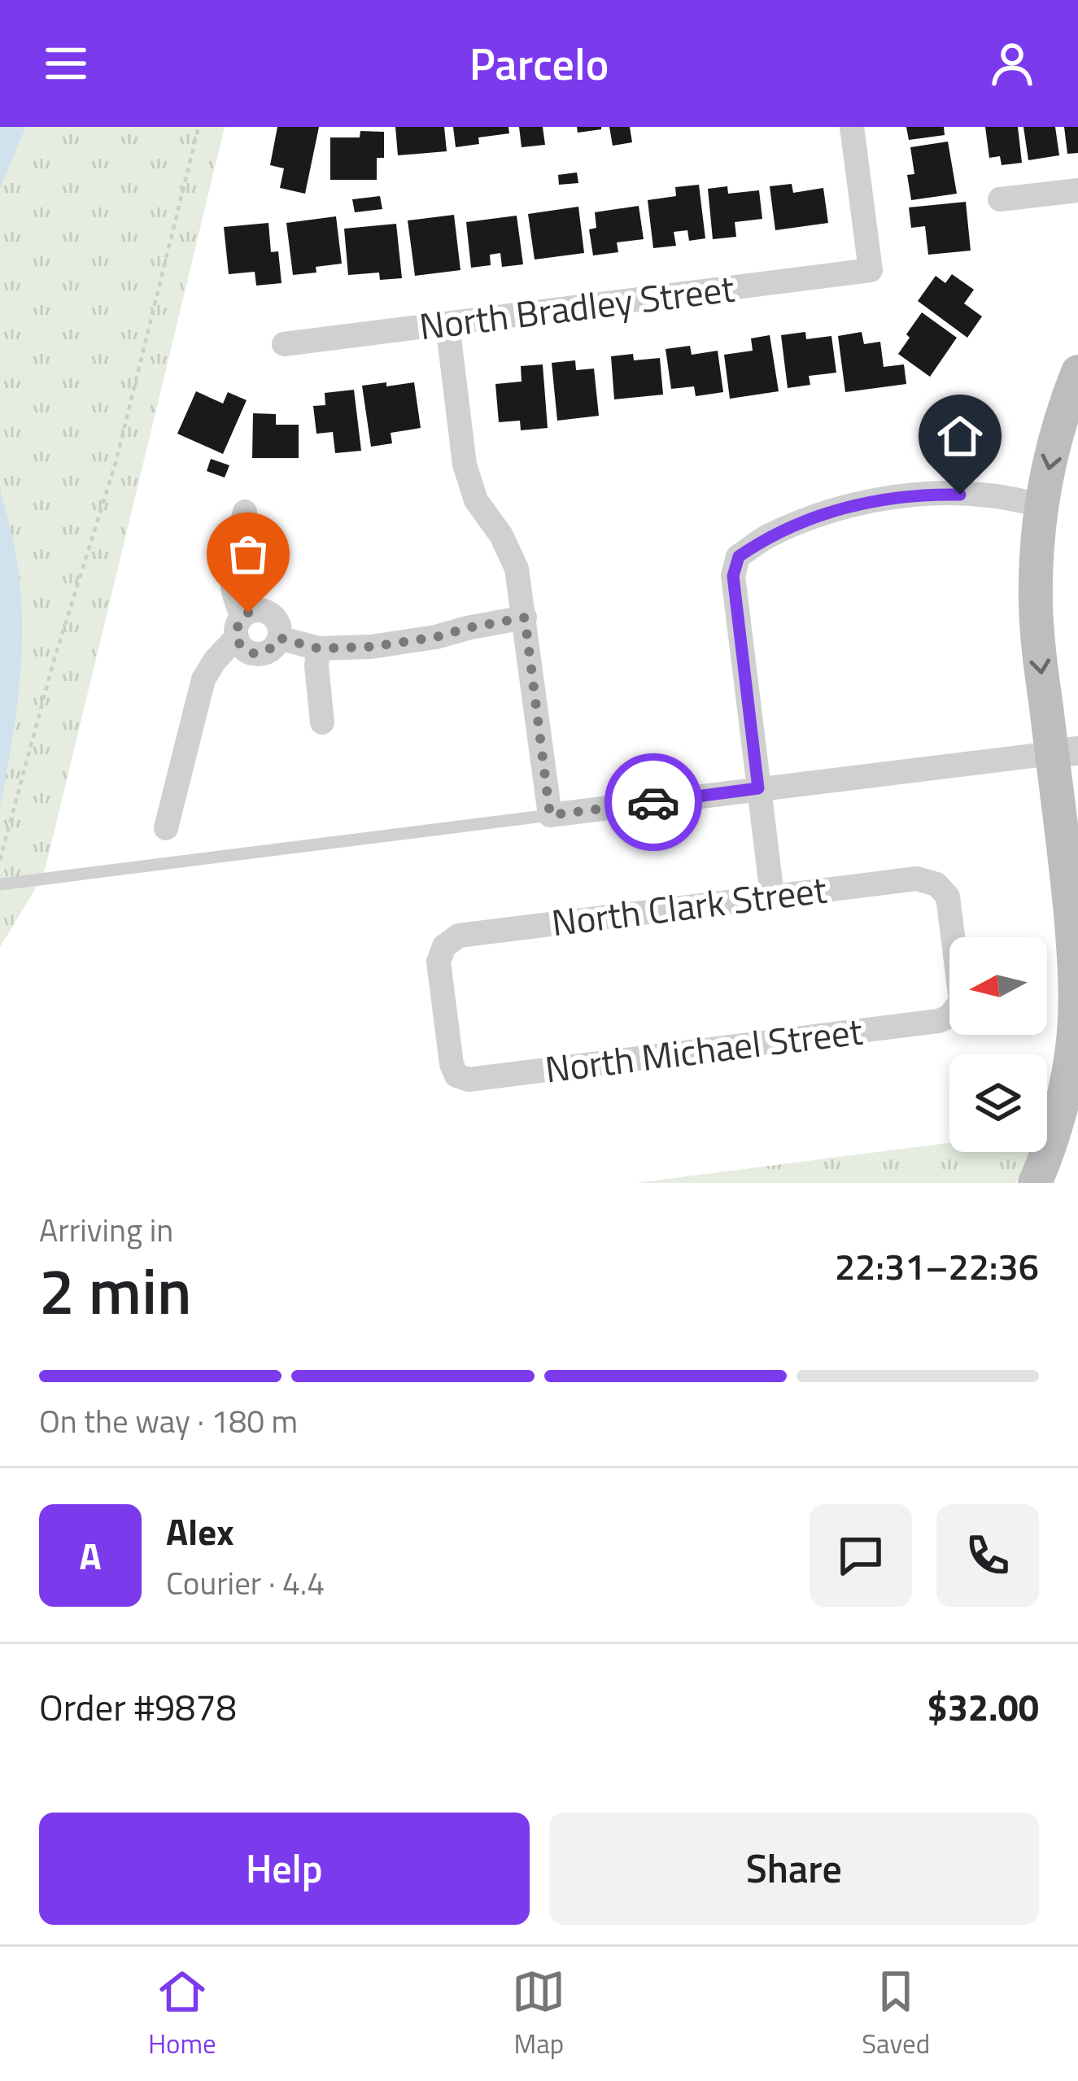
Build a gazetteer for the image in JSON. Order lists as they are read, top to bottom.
{
  "streets": {
    "street": ["North Bradley Street", "North Clark Street", "North Michael Street"]
  },
  "crossings": [
    ["North Clark Street", "North Michael Street"]
  ],
  "north": "left",
  "page": {
    "header": "Parcelo",
    "heading": ["2 min", "Arriving in", "22:31–22:36"],
    "panel": [
      "Alex",
      "Courier · 4.4",
      "Order #9878",
      "$32.00"
    ],
    "bar": "On the way · 180 m",
    "round": "A",
    "buttons": ["Help", "Share"],
    "tabs": ["Home", "Map", "Saved"]
  }
}
